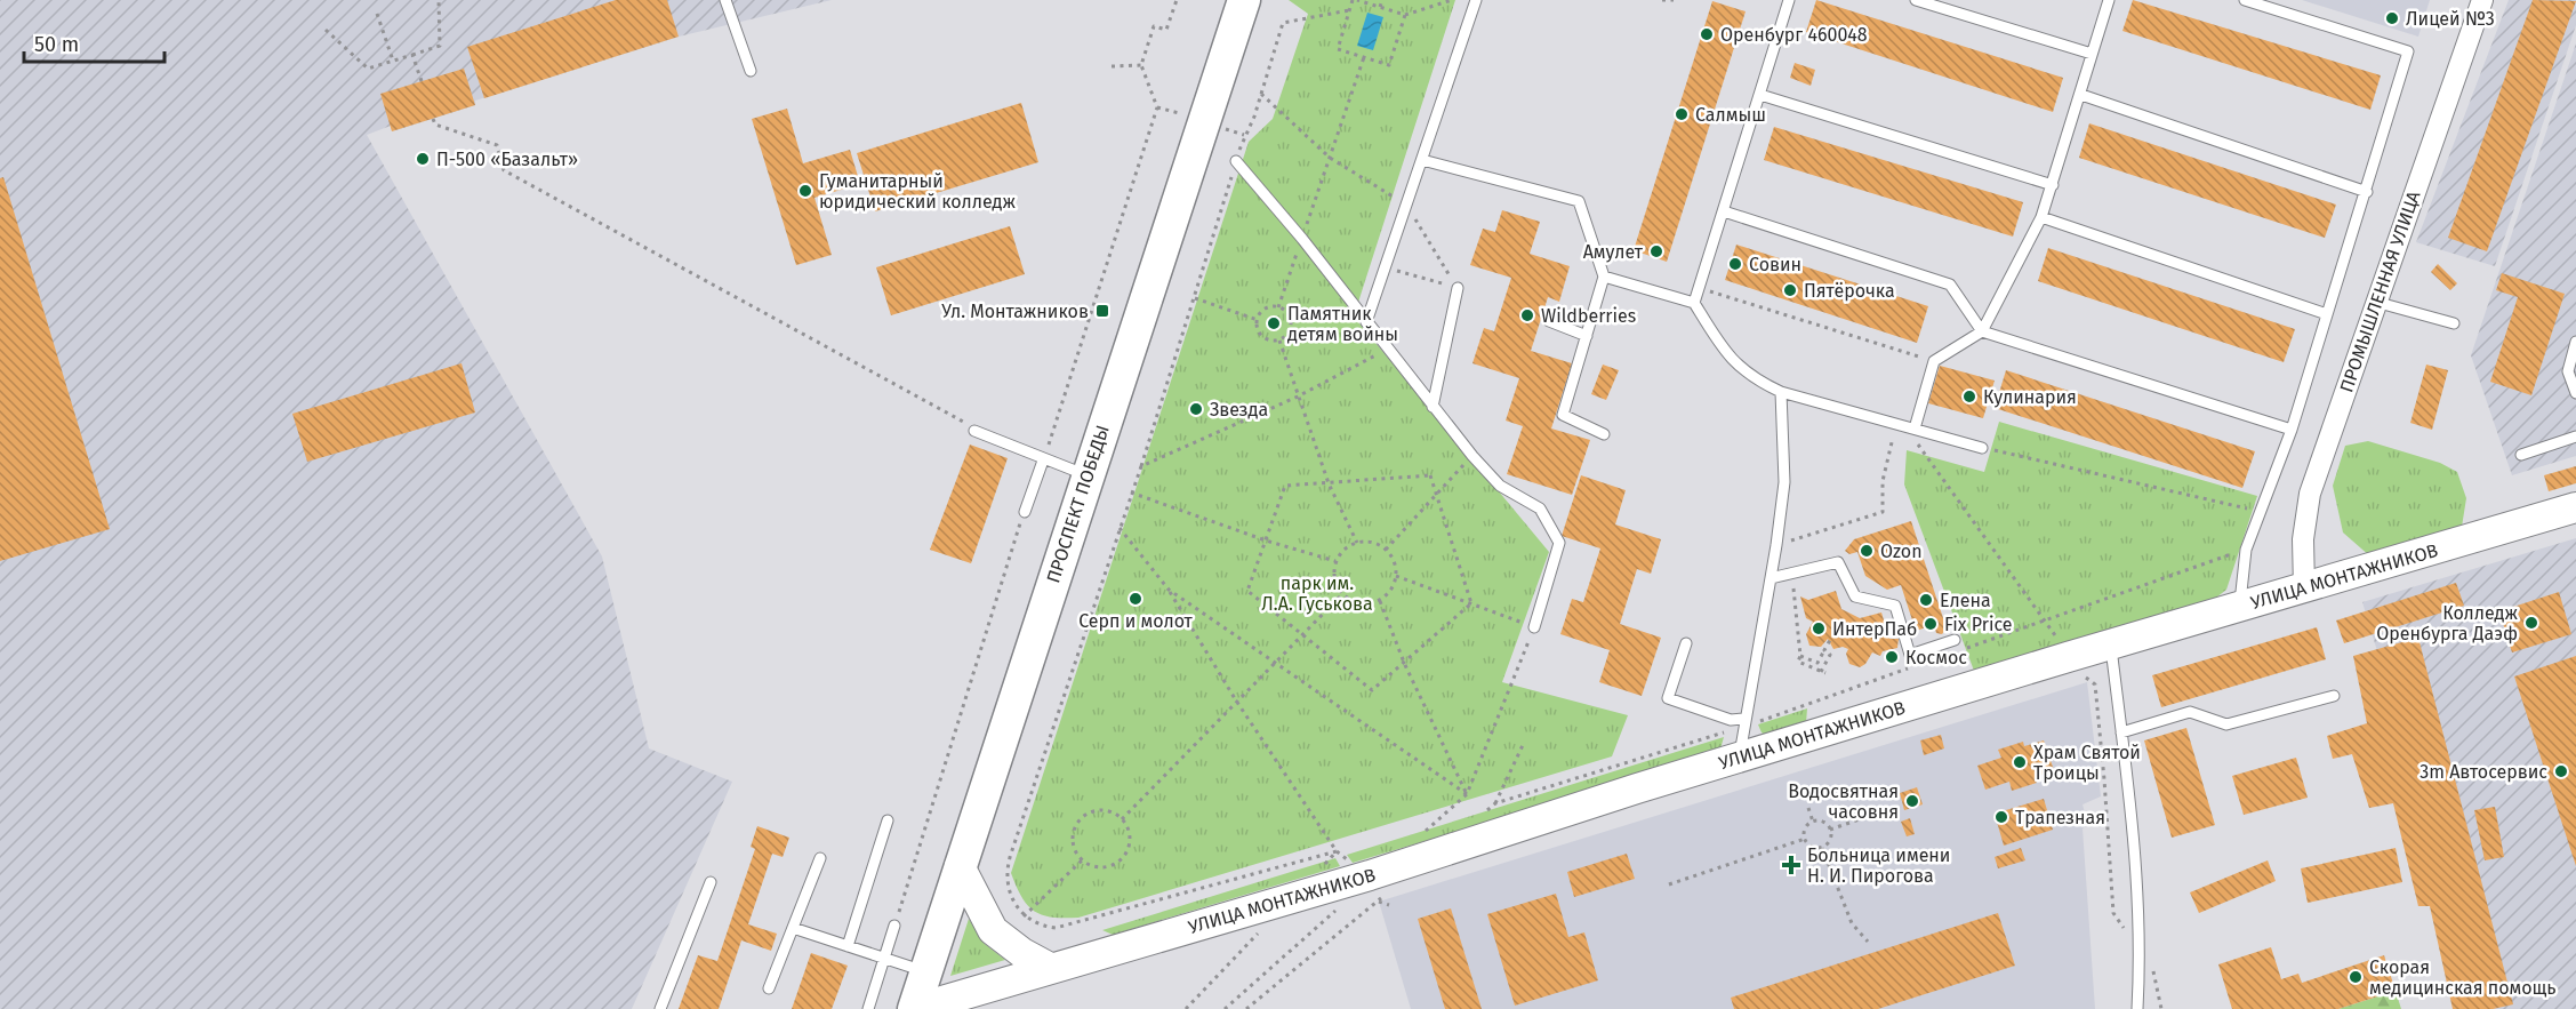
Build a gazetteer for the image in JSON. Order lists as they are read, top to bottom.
{
  "streets": {
    "main road": ["ПРОСПЕКТ ПОБЕДЫ", "УЛИЦА МОНТАЖНИКОВ"],
    "street": ["ПРОМЫШЛЕННАЯ УЛИЦА"]
  },
  "crossings": [
    ["ПРОМЫШЛЕННАЯ УЛИЦА", "УЛИЦА МОНТАЖНИКОВ"],
    ["ПРОСПЕКТ ПОБЕДЫ", "УЛИЦА МОНТАЖНИКОВ"]
  ],
  "parks": ["парк им. Л.А. Гуськова"],
  "places": {
    "other": [
      "Лицей №3",
      "Оренбург 460048",
      "Салмыш",
      "П-500 «Базальт»",
      "Гуманитарный юридический колледж",
      "Амулет",
      "Совин",
      "Пятёрочка",
      "Wildberries",
      "Памятник детям войны",
      "Кулинария",
      "Звезда",
      "Ozon",
      "Серп и молот",
      "Елена",
      "Колледж Оренбурга Даэф",
      "Fix Price",
      "ИнтерПаб",
      "Космос",
      "Храм Святой Троицы",
      "3m Автосервис",
      "Водосвятная часовня",
      "Трапезная",
      "Скорая медицинская помощь"
    ],
    "transit": ["Ул. Монтажников"],
    "health": ["Больница имени Н. И. Пирогова"]
  },
  "scale_bar": "50 m"
}
